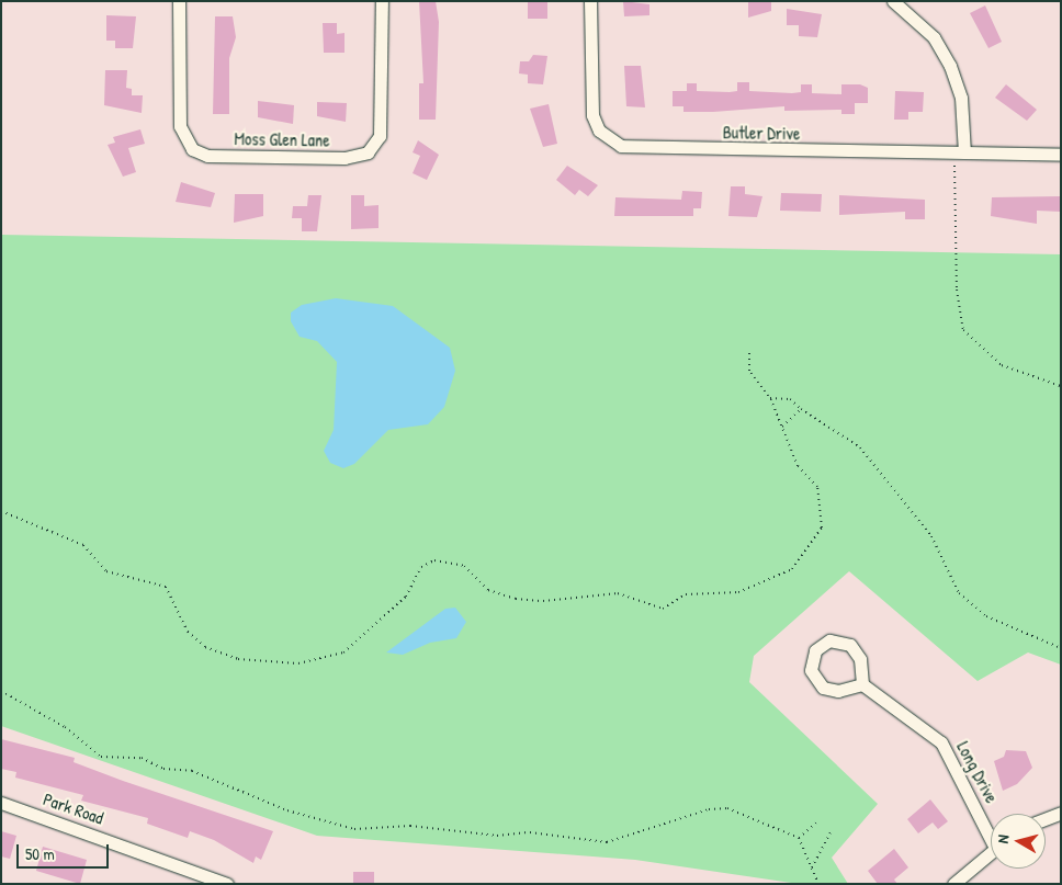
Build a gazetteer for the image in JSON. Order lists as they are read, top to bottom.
{
  "streets": {
    "street": [
      "Butler Drive",
      "Moss Glen Lane",
      "Long Drive",
      "Park Road"
    ]
  },
  "scale_bar": "50 m",
  "north": "left"
}
